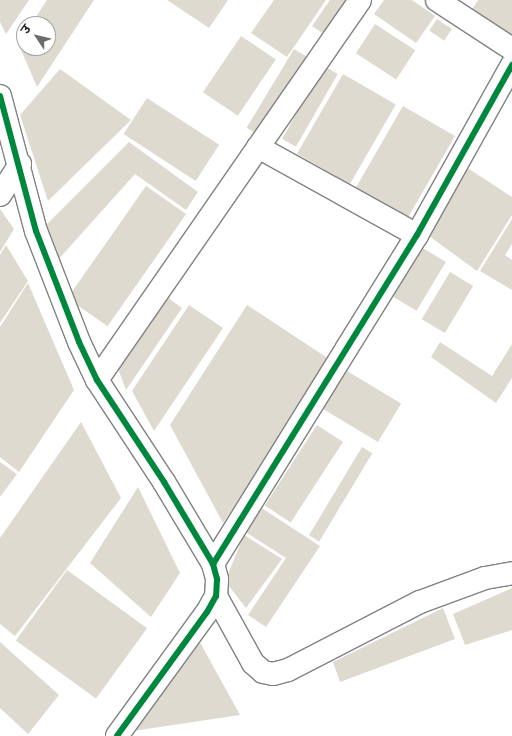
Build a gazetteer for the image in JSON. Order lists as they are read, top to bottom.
{
  "north": "top left"
}
